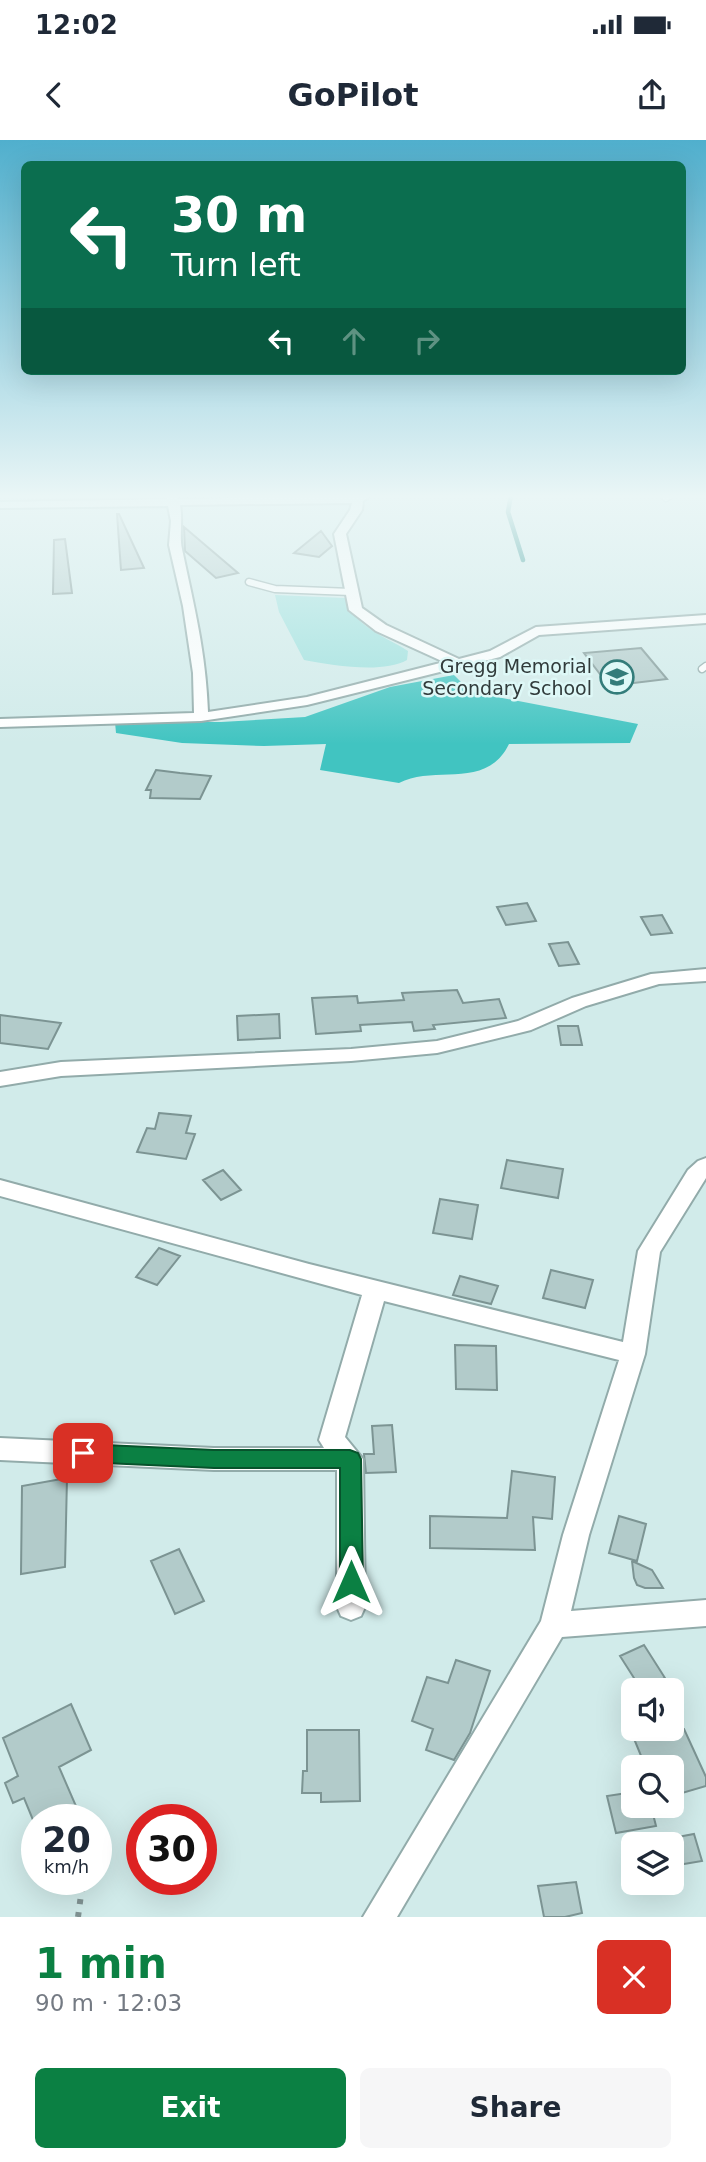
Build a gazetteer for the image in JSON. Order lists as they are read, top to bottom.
{
  "places": {
    "school or university": ["Gregg Memorial Secondary School"]
  },
  "page": {
    "status": "12:02",
    "header": "GoPilot",
    "turn": ["30 m", "Turn left"],
    "speed": "20 km/h",
    "limit": "30",
    "heading": ["1 min", "90 m · 12:03"],
    "buttons": ["Exit", "Share"]
  }
}
